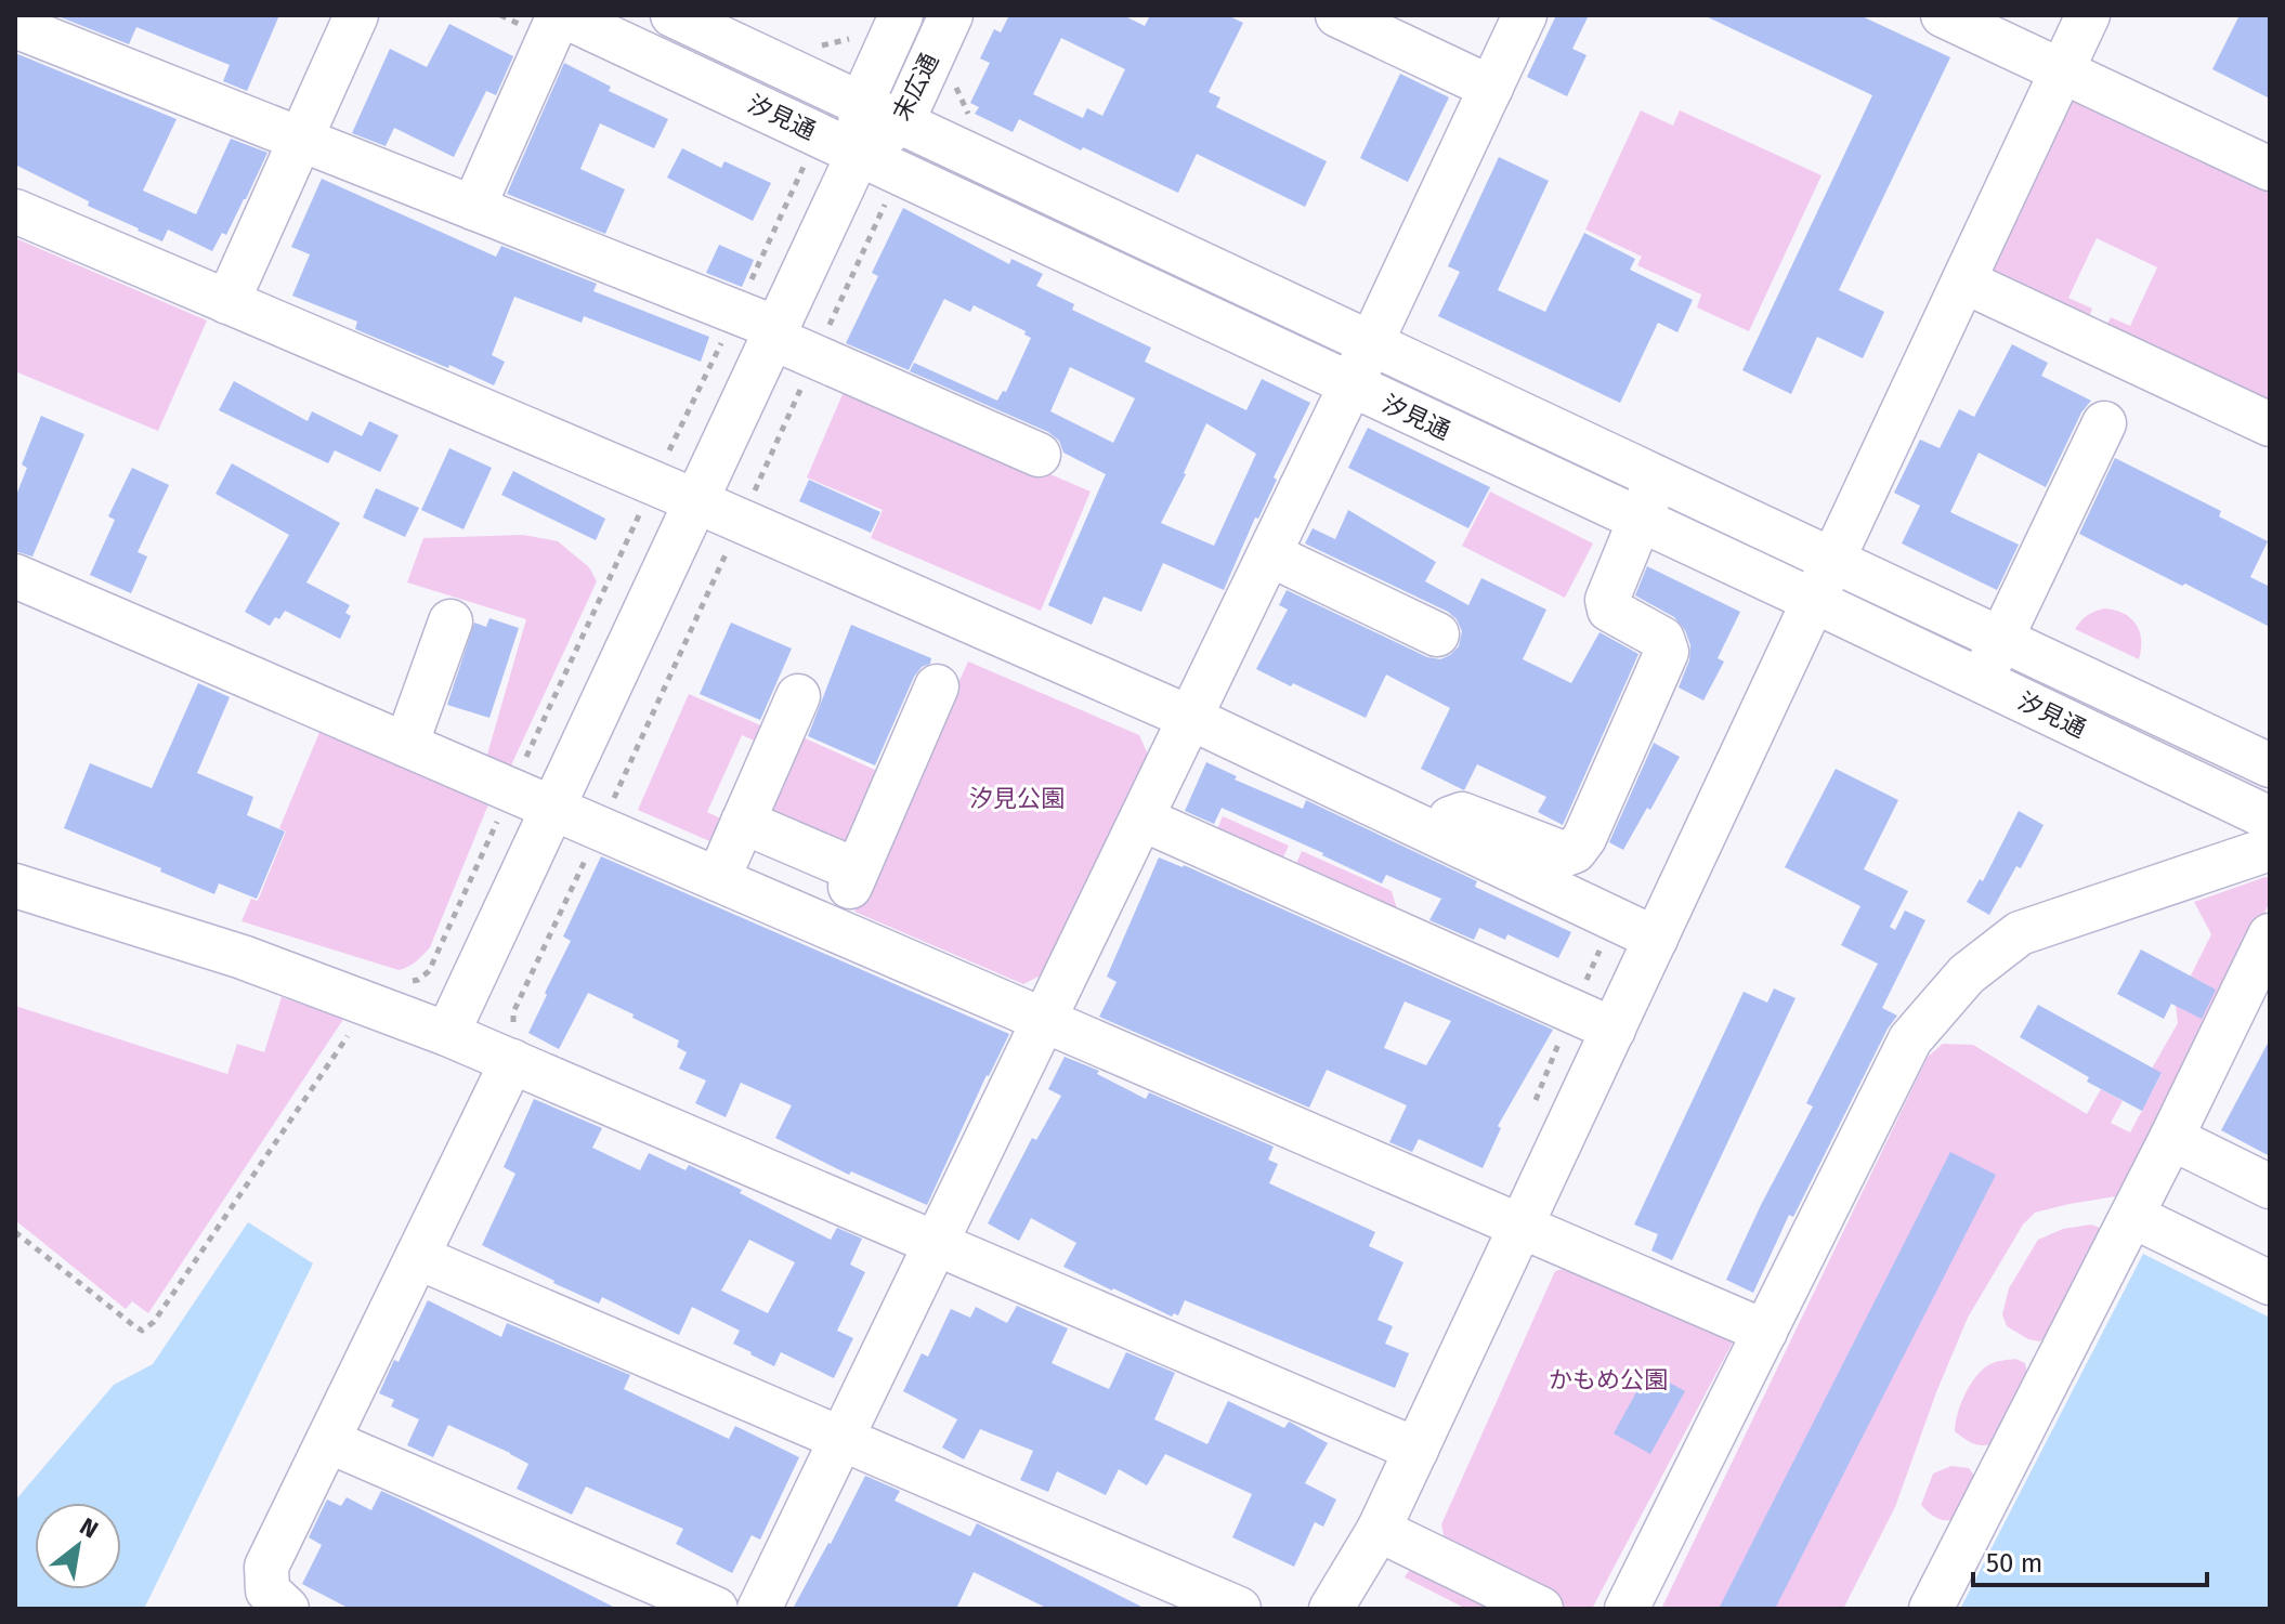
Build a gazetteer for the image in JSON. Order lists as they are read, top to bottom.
{
  "streets": {
    "street": ["末広通", "汐見通"]
  },
  "crossings": [
    ["末広通", "汐見通"]
  ],
  "parks": ["汐見公園", "かもめ公園"],
  "scale_bar": "50 m",
  "north": "top right"
}
